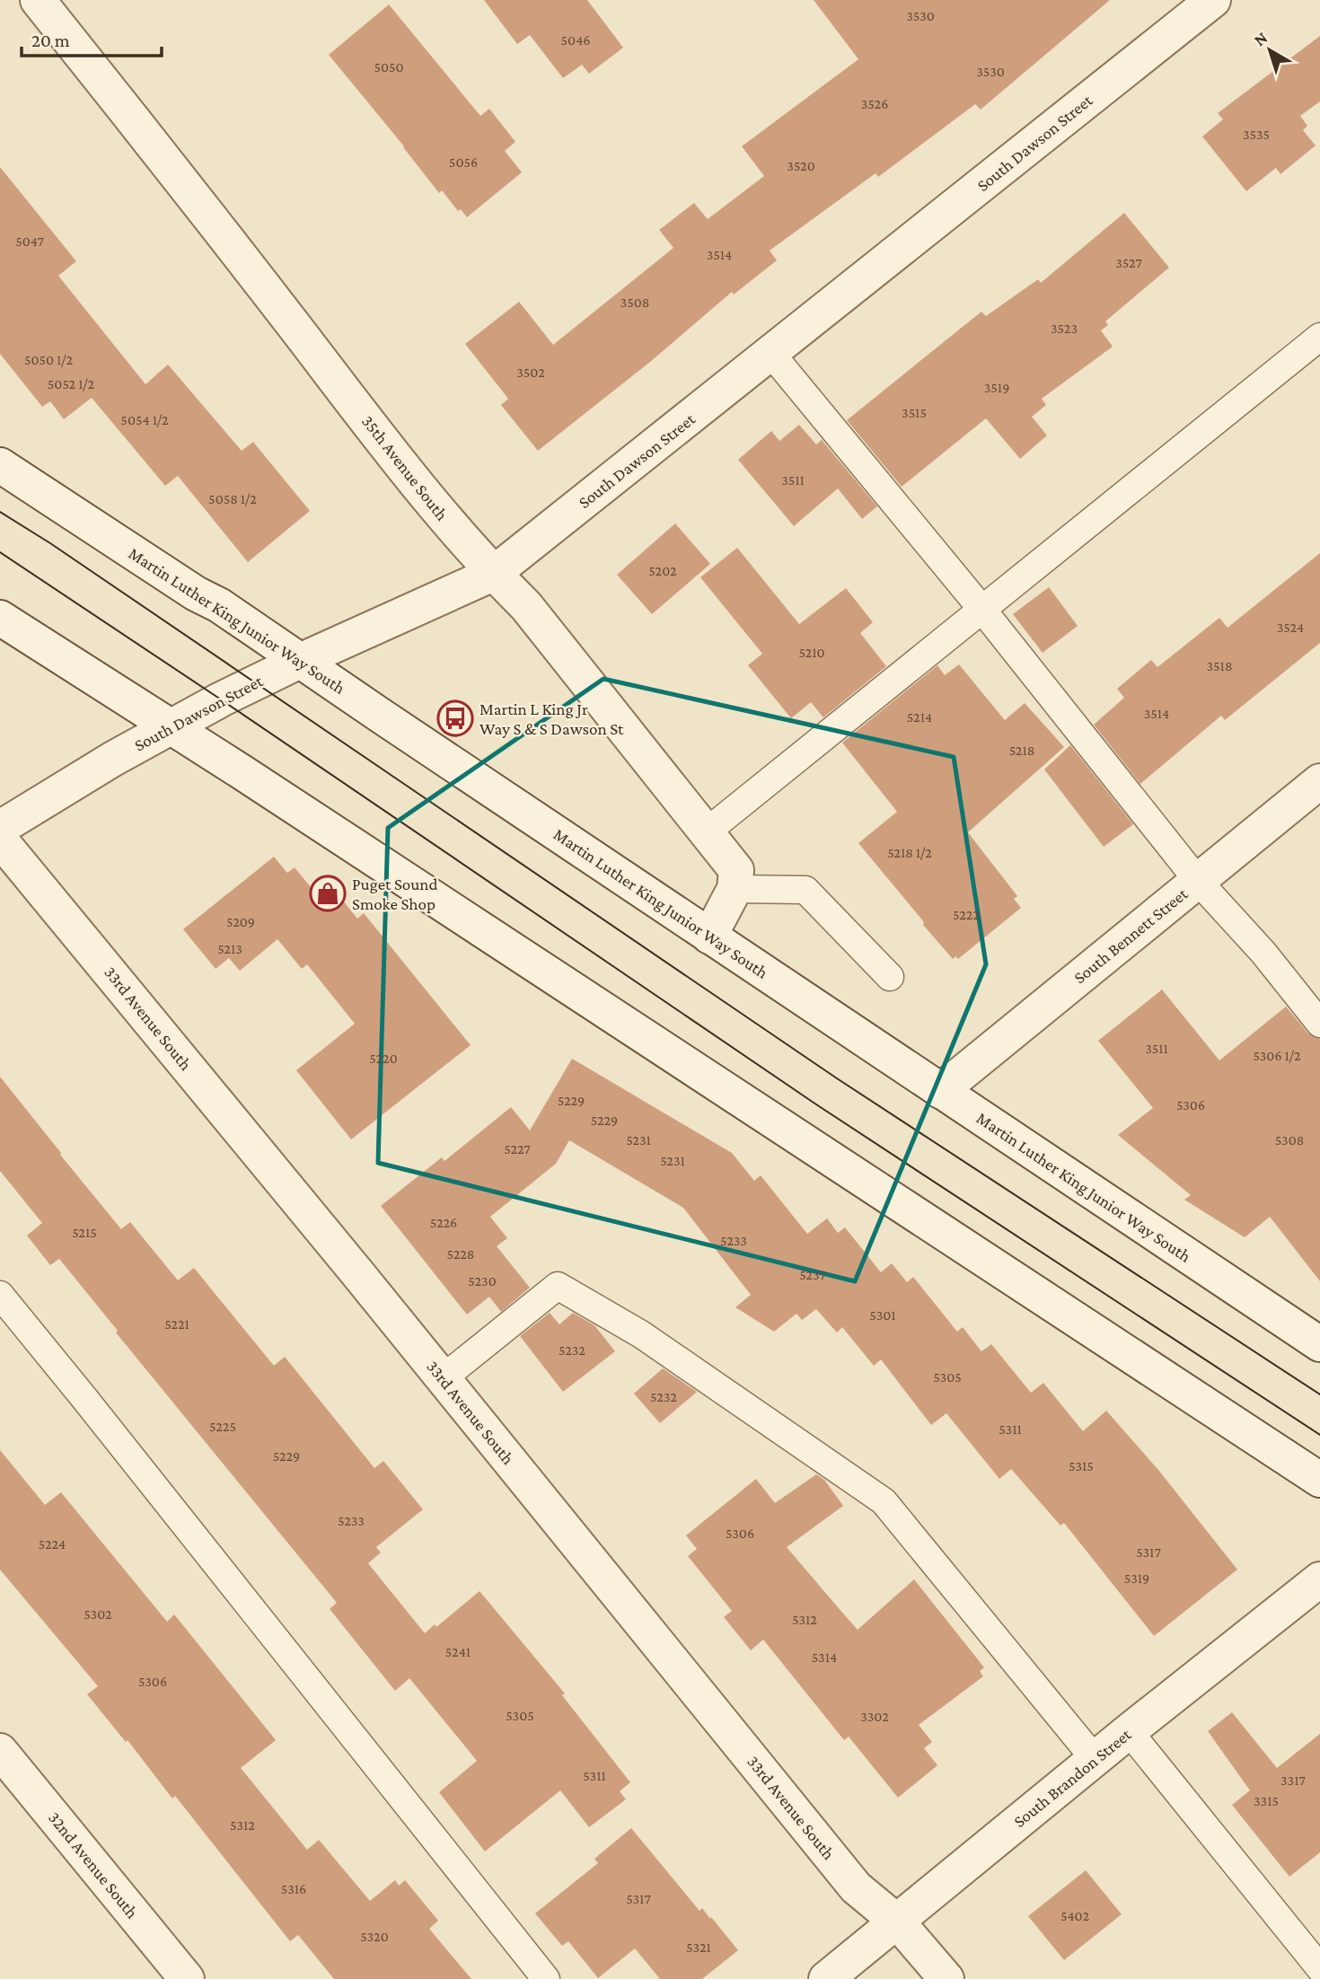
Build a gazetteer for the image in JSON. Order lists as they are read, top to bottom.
{
  "streets": {
    "street": [
      "South Dawson Street",
      "35th Avenue South",
      "Martin Luther King Junior Way South",
      "South Bennett Street",
      "33rd Avenue South",
      "South Brandon Street",
      "32nd Avenue South"
    ]
  },
  "crossings": [
    ["South Dawson Street", "35th Avenue South"],
    ["South Dawson Street", "Martin Luther King Junior Way South"],
    ["Martin Luther King Junior Way South", "South Bennett Street"],
    ["33rd Avenue South", "South Brandon Street"]
  ],
  "places": {
    "bus stop": ["Martin L King Jr Way S & S Dawson St"],
    "shop": ["Puget Sound Smoke Shop"]
  },
  "house_numbers": [
    "3530",
    "5046",
    "5050",
    "3530",
    "3526",
    "3535",
    "5056",
    "3520",
    "5047",
    "3514",
    "3527",
    "3508",
    "3523",
    "5050 1/2",
    "3502",
    "5052 1/2",
    "3519",
    "3515",
    "5054 1/2",
    "3511",
    "5058 1/2",
    "5202",
    "3524",
    "5210",
    "3518",
    "3514",
    "5214",
    "5218",
    "5218 1/2",
    "5222",
    "5209",
    "5213",
    "3511",
    "5306 1/2",
    "5220",
    "5229",
    "5306",
    "5229",
    "5231",
    "5308",
    "5227",
    "5231",
    "5226",
    "5215",
    "5233",
    "5228",
    "5237",
    "5230",
    "5301",
    "5221",
    "5232",
    "5305",
    "5232",
    "5225",
    "5311",
    "5229",
    "5315",
    "5233",
    "5306",
    "5224",
    "5317",
    "5319",
    "5302",
    "5312",
    "5241",
    "5314",
    "5306",
    "5305",
    "3302",
    "5311",
    "3317",
    "3315",
    "5312",
    "5316",
    "5317",
    "5402",
    "5320",
    "5321"
  ],
  "scale_bar": "20 m",
  "north": "top left"
}
